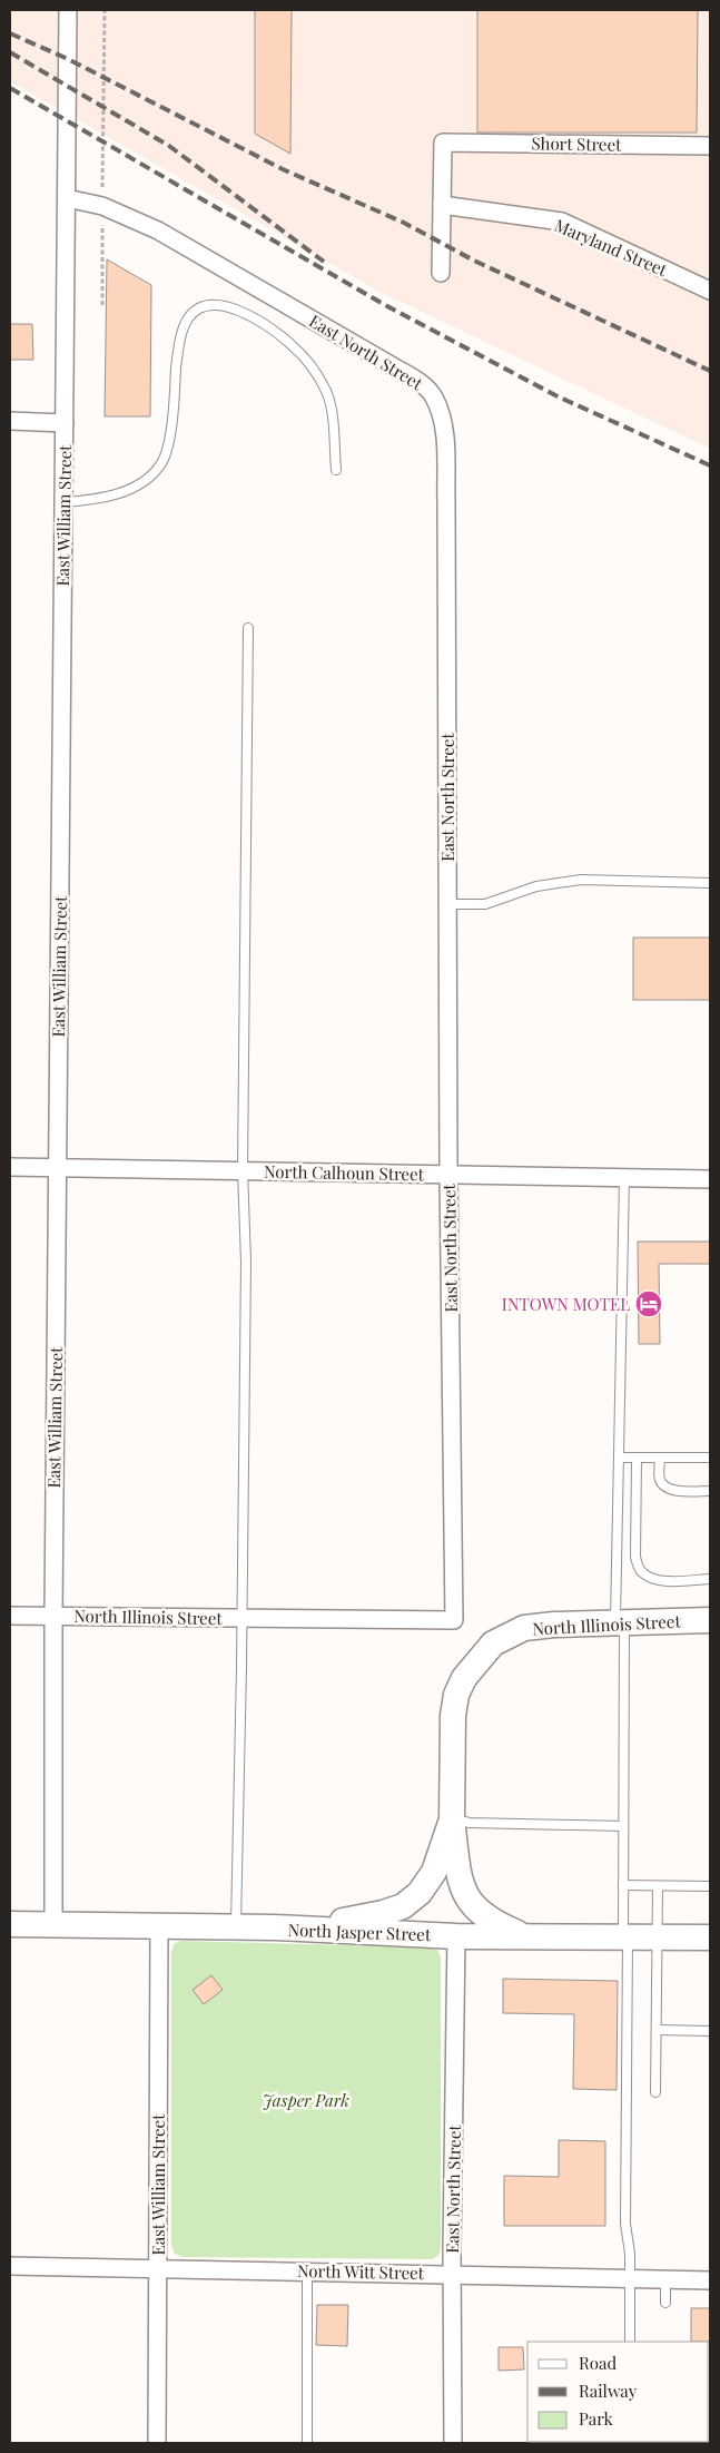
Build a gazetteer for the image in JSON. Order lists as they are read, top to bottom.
{
  "streets": {
    "street": [
      "Short Street",
      "Maryland Street",
      "East North Street",
      "East William Street",
      "North Calhoun Street",
      "North Illinois Street",
      "North Jasper Street",
      "North Witt Street"
    ]
  },
  "crossings": [
    ["Short Street", "Maryland Street"],
    ["East North Street", "East William Street"],
    ["East North Street", "North Calhoun Street"],
    ["East North Street", "North Illinois Street"],
    ["East North Street", "North Jasper Street"],
    ["East North Street", "North Witt Street"],
    ["East William Street", "North Calhoun Street"],
    ["East William Street", "North Illinois Street"],
    ["East William Street", "North Jasper Street"],
    ["East William Street", "North Witt Street"],
    ["North Illinois Street", "North Jasper Street"]
  ],
  "parks": ["Jasper Park"],
  "places": {
    "hotel": ["INTOWN MOTEL"]
  },
  "legend": ["Road", "Railway", "Park"]
}
